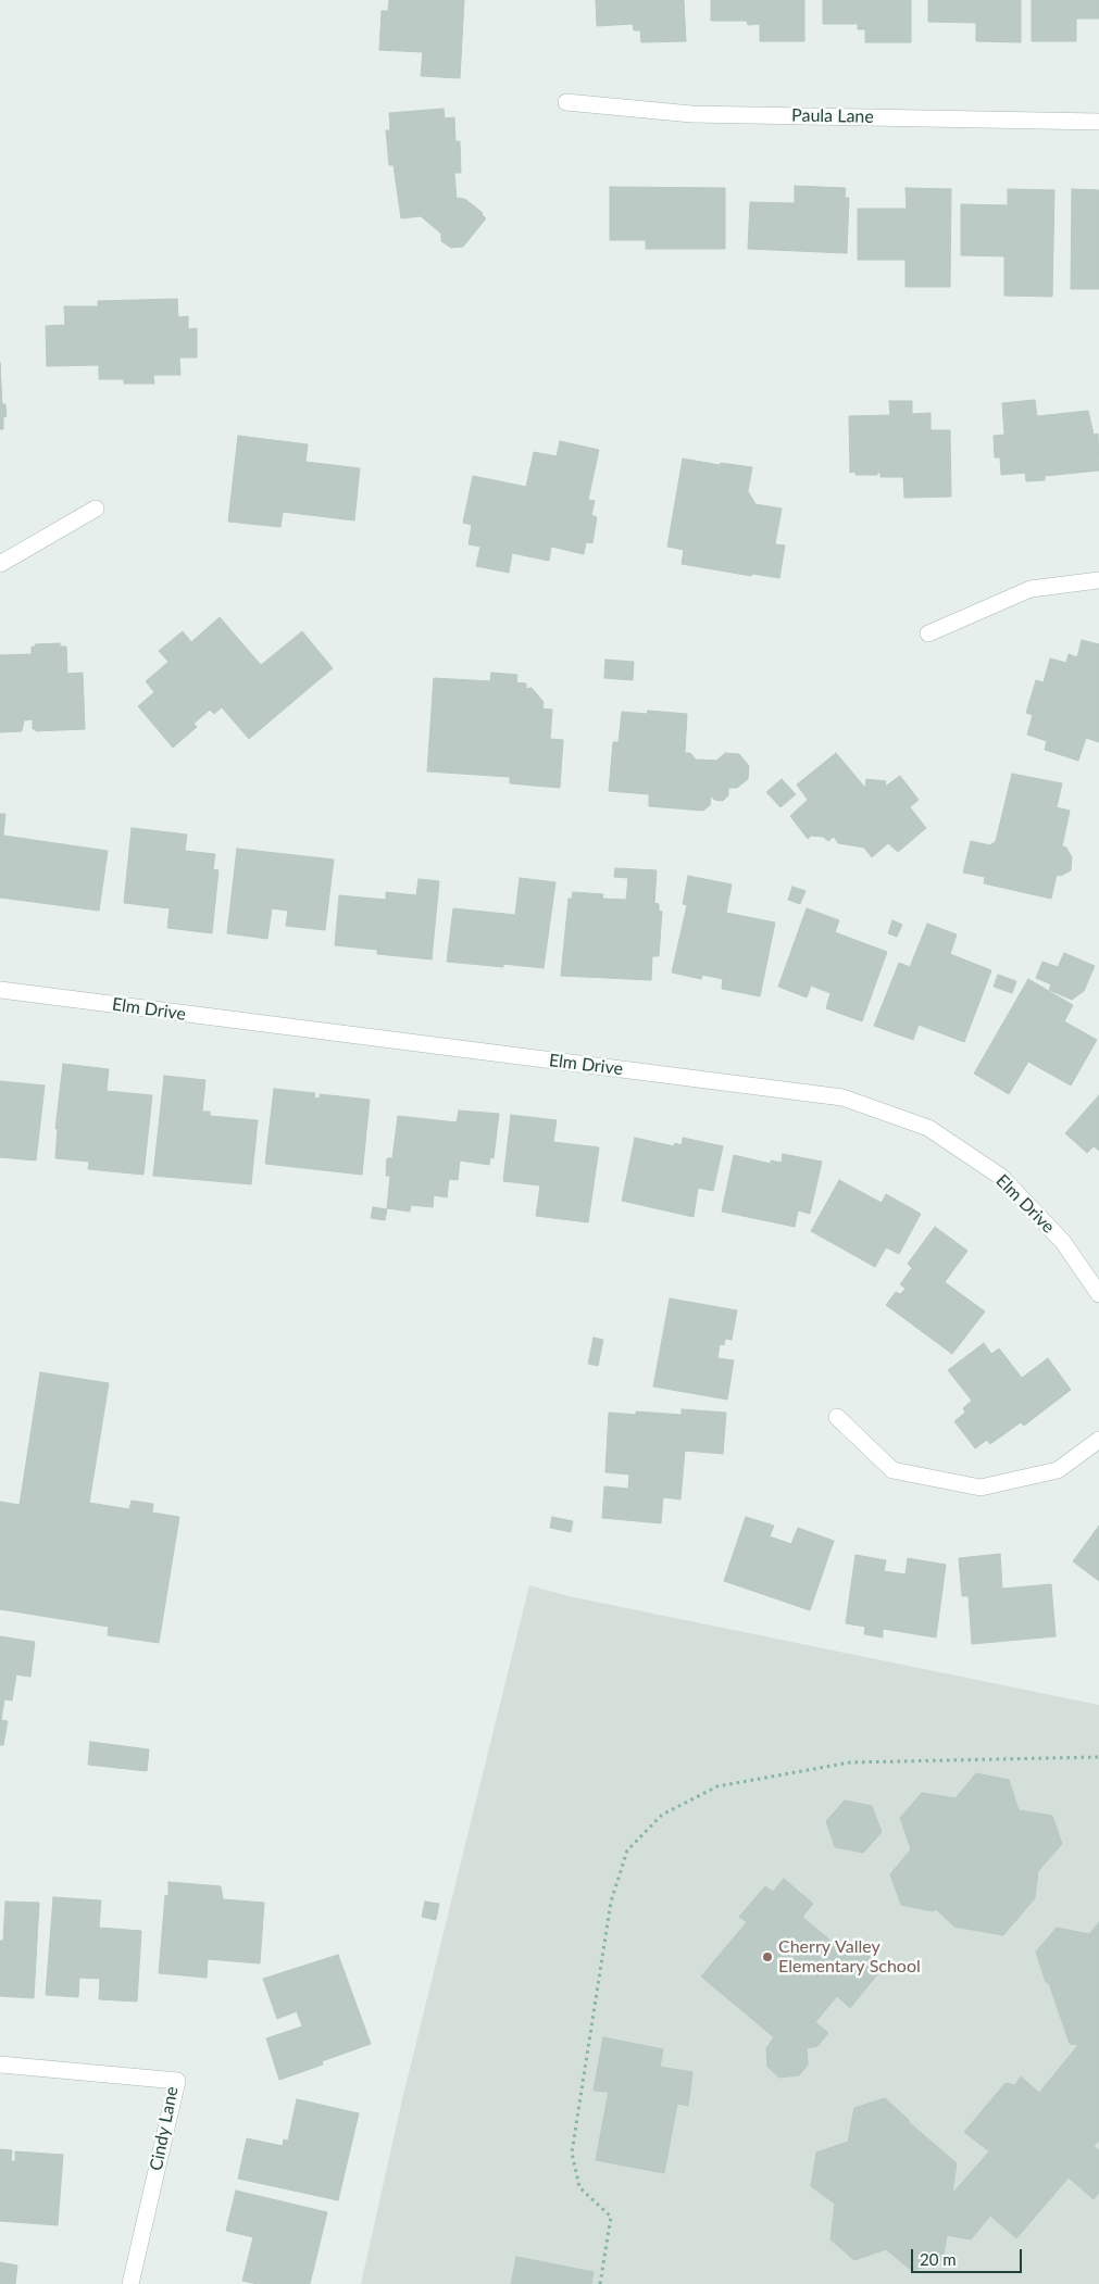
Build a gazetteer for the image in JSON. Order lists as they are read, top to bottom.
{
  "streets": {
    "street": ["Paula Lane", "Elm Drive", "Cindy Lane"]
  },
  "places": ["Cherry Valley Elementary School"],
  "scale_bar": "20 m"
}
